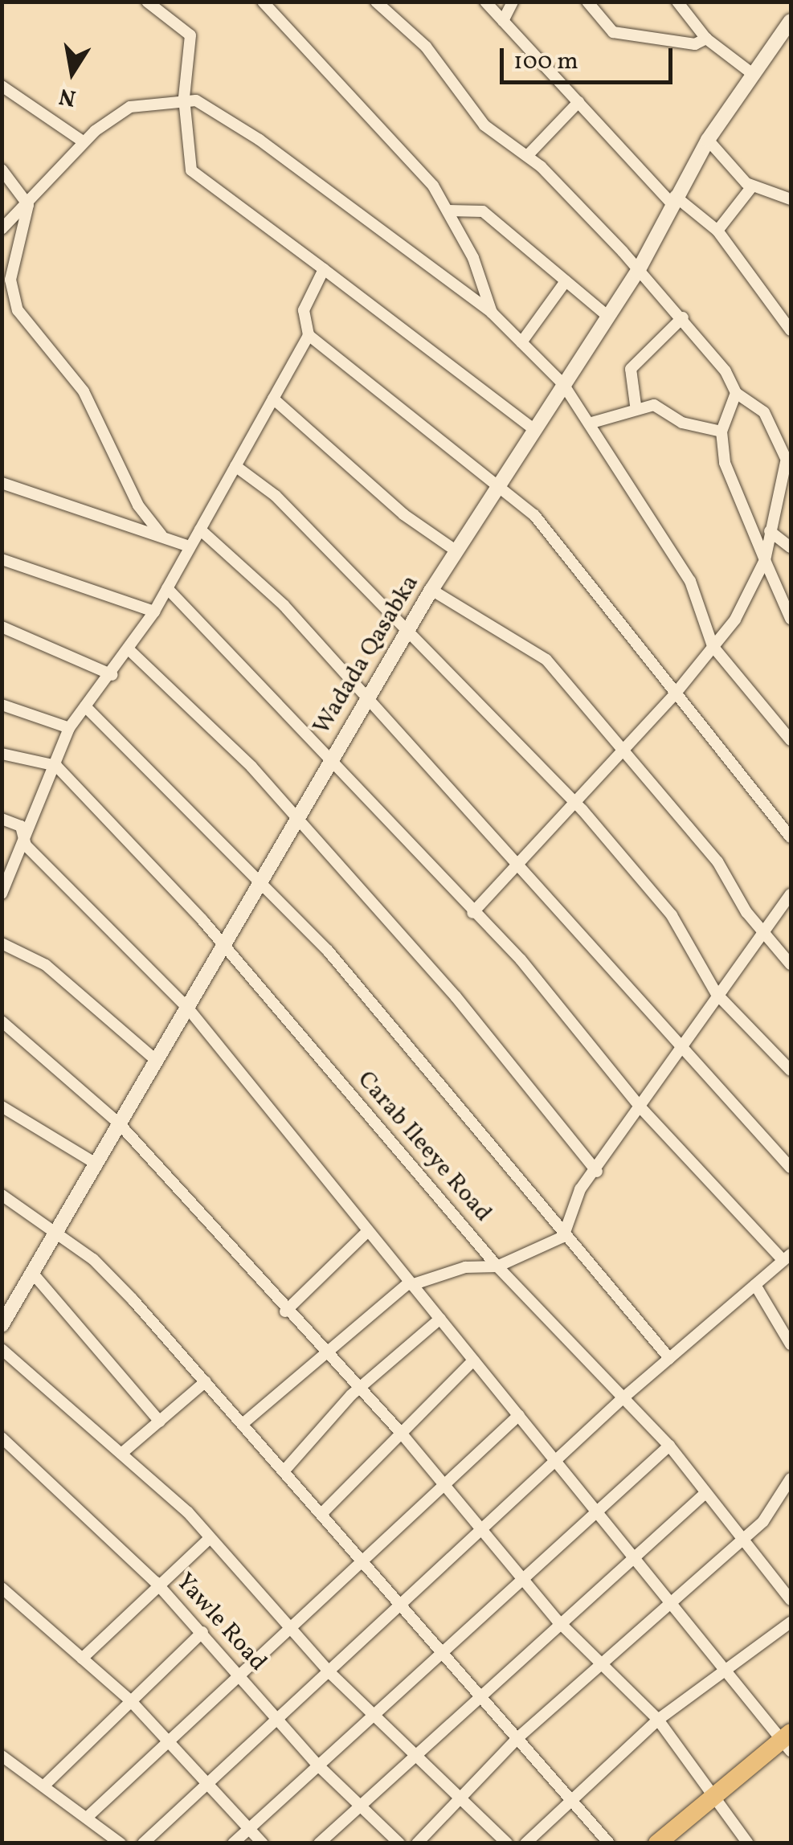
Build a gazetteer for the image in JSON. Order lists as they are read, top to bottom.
{
  "streets": {
    "street": ["Wadada Qasabka", "Carab Ileeye Road", "Yawle Road"]
  },
  "crossings": [
    ["Wadada Qasabka", "Carab Ileeye Road"]
  ],
  "scale_bar": "100 m",
  "north": "bottom"
}
